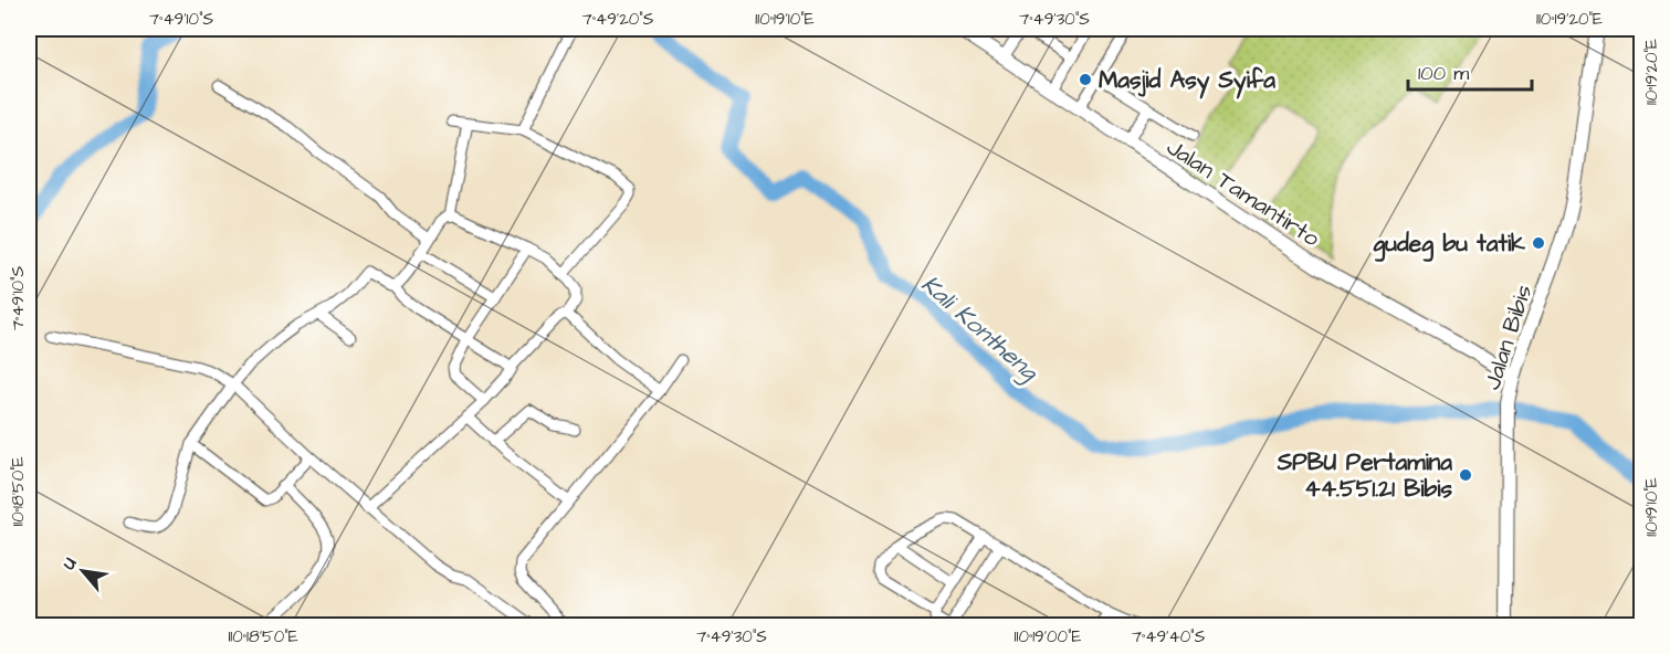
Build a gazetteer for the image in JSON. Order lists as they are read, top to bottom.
{
  "streets": {
    "street": ["Jalan Tamantirto", "Jalan Bibis"]
  },
  "crossings": [
    ["Jalan Tamantirto", "Jalan Bibis"]
  ],
  "water": ["Kali Kontheng"],
  "places": ["Masjid Asy Syifa", "gudeg bu tatik", "SPBU Pertamina 44.551.21 Bibis"],
  "scale_bar": "100 m",
  "north": "top left",
  "coordinates": [
    "7°49'10\"S",
    "7°49'20\"S",
    "110°19'10\"E",
    "7°49'30\"S",
    "110°19'20\"E",
    "110°18'50\"E",
    "110°19'00\"E",
    "7°49'40\"S"
  ]
}
